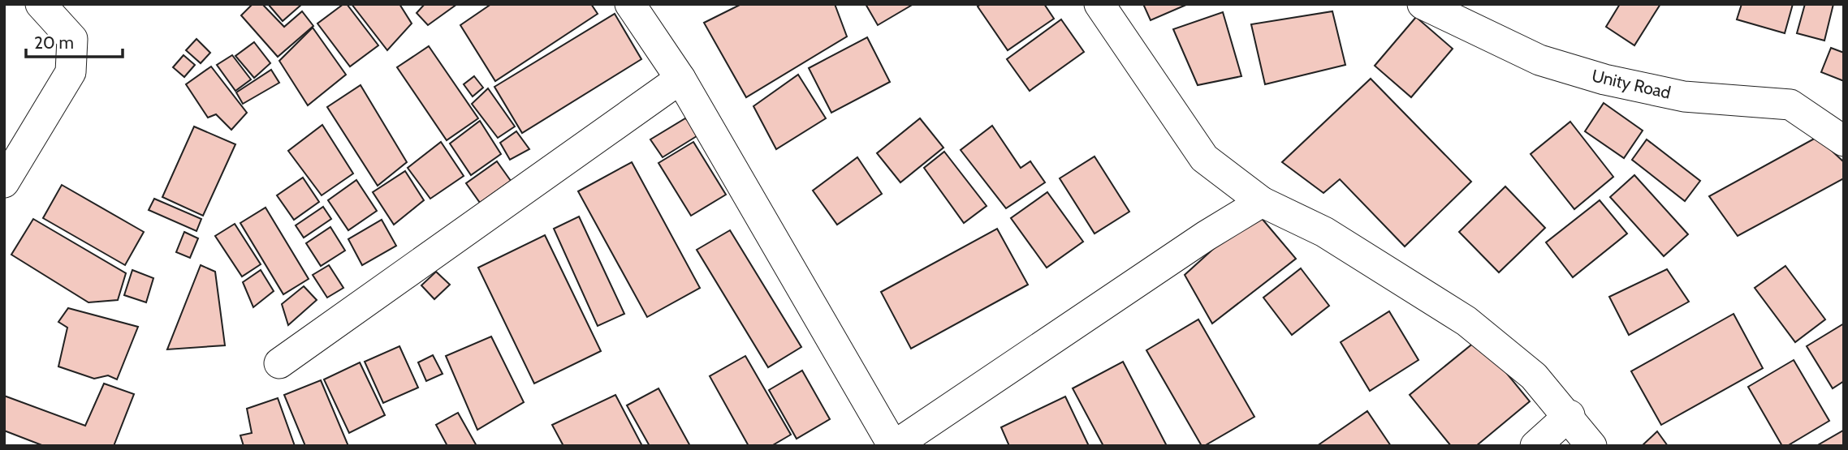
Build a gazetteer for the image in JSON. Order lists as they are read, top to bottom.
{
  "streets": {
    "street": ["Unity Road"]
  },
  "scale_bar": "20 m"
}
